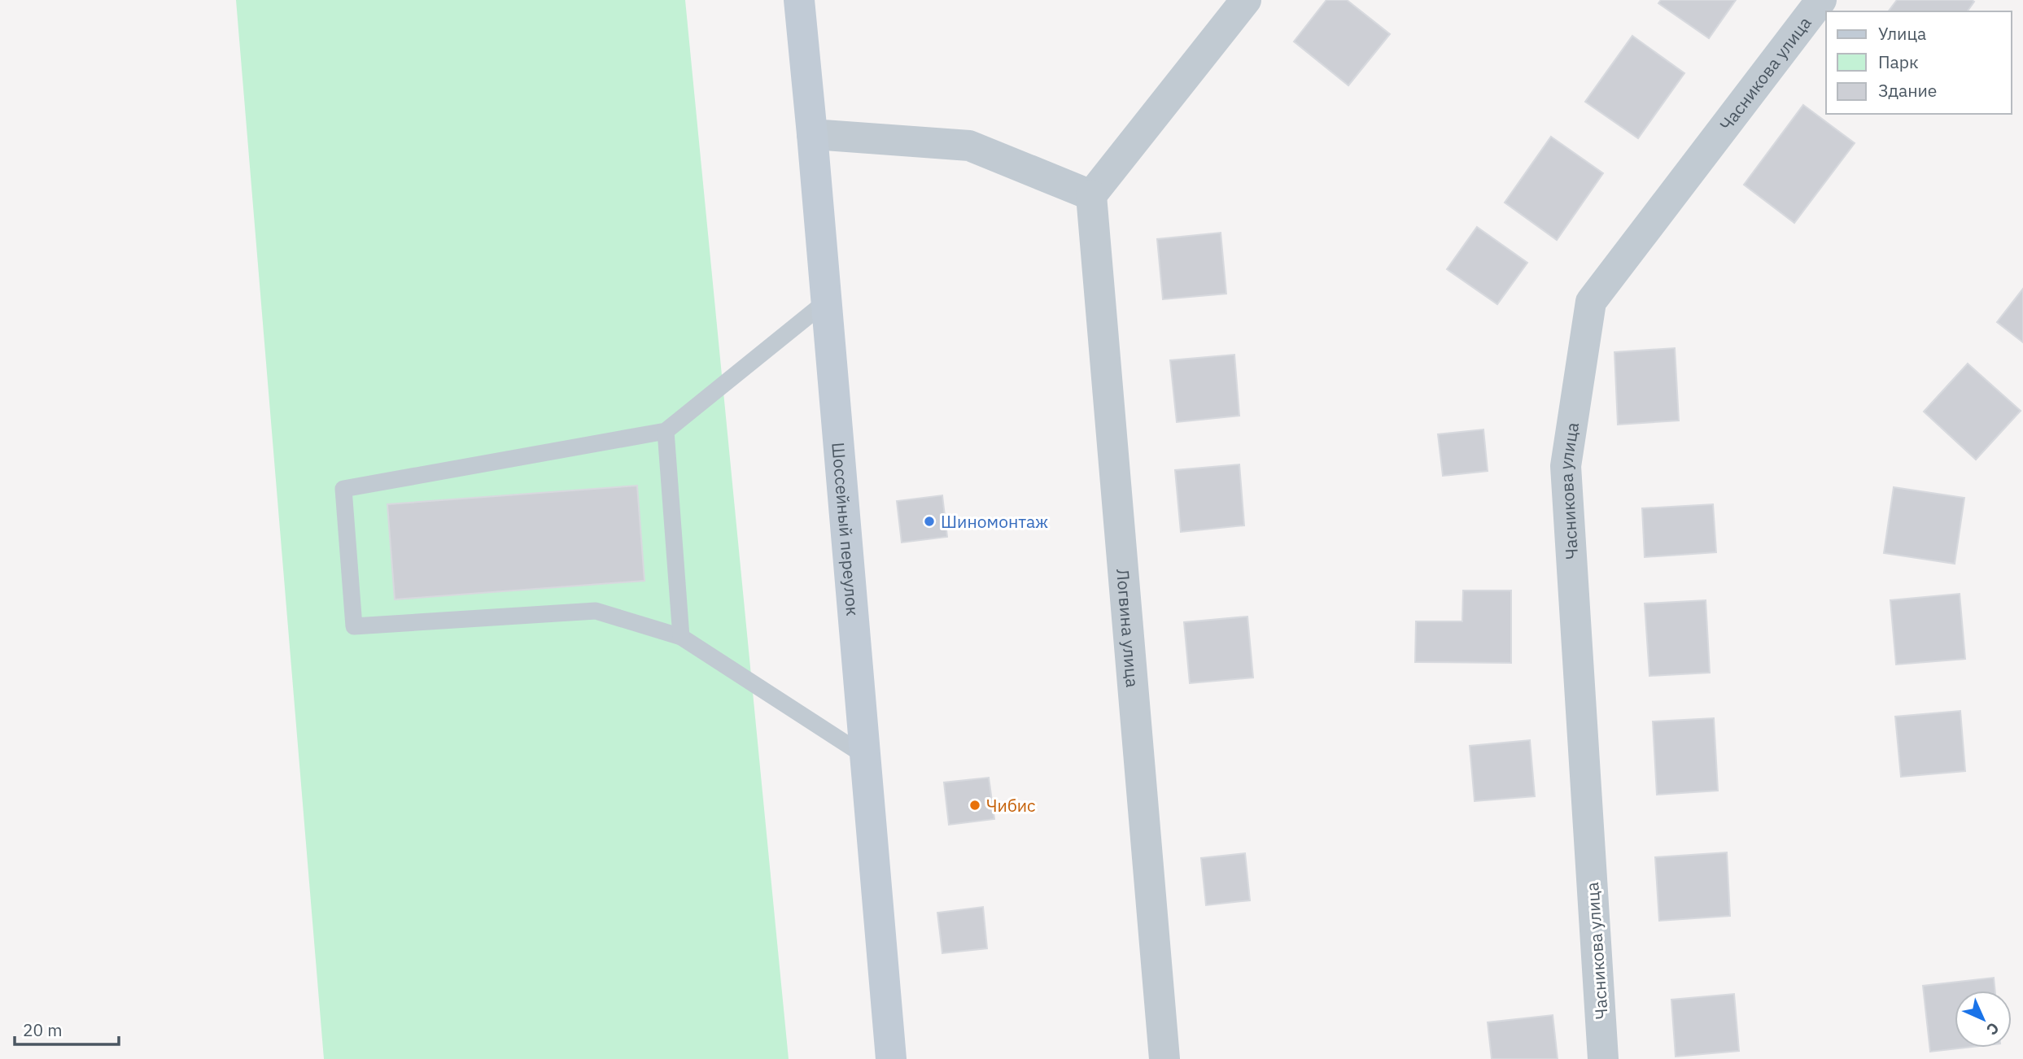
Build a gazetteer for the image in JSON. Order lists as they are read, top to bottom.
{
  "streets": {
    "main road": ["Шоссейный переулок"],
    "street": ["Часникова улица", "Логвина улица"]
  },
  "places": ["Шиномонтаж", "Чибис"],
  "legend": ["Улица", "Парк", "Здание"],
  "scale_bar": "20 m",
  "north": "bottom right"
}
